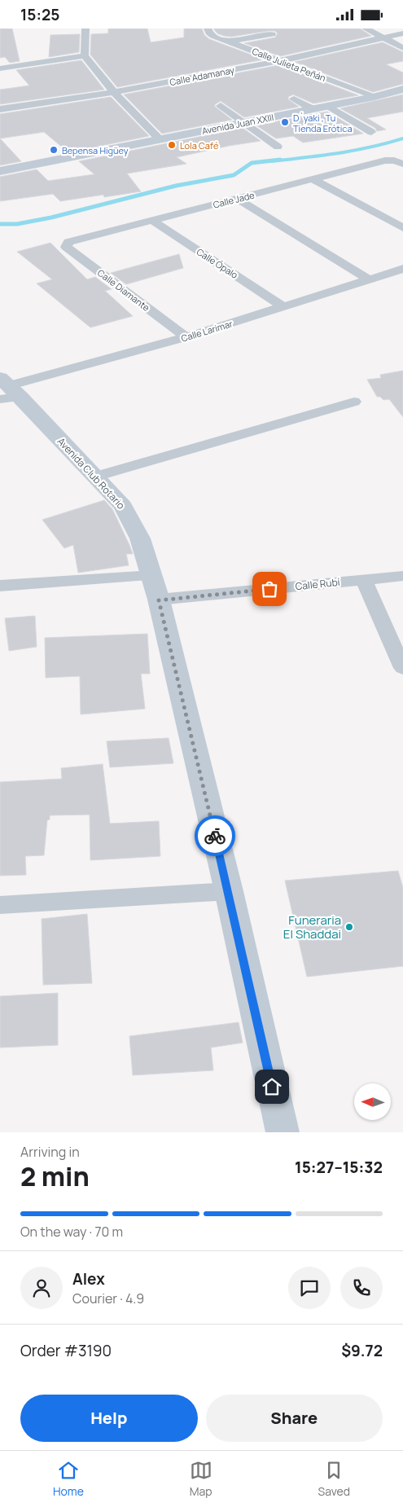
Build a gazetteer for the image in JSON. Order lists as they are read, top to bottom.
{
  "streets": {
    "main road": ["Avenida Juan XXIII", "Avenida Club Rotario"],
    "street": [
      "Calle Julieta Peñán",
      "Calle Adamanay",
      "Calle Jade",
      "Calle Ópalo",
      "Calle Diamante",
      "Calle Larimar",
      "Calle Rubí"
    ]
  },
  "crossings": [
    ["Calle Julieta Peñán", "Calle Adamanay"],
    ["Calle Julieta Peñán", "Avenida Juan XXIII"],
    ["Calle Jade", "Calle Ópalo"],
    ["Calle Jade", "Calle Diamante"],
    ["Calle Ópalo", "Calle Larimar"],
    ["Calle Diamante", "Calle Larimar"],
    ["Calle Larimar", "Avenida Club Rotario"],
    ["Avenida Club Rotario", "Calle Rubí"]
  ],
  "places": [
    "D´yaki , Tu Tienda Erótica",
    "Lola Café",
    "Bepensa Higüey",
    "Funeraria El Shaddai"
  ],
  "north": "left",
  "page": {
    "status": "15:25",
    "heading": ["2 min", "Arriving in", "15:27–15:32"],
    "panel": [
      "Alex",
      "Courier · 4.9",
      "Order #3190",
      "$9.72"
    ],
    "bar": "On the way · 70 m",
    "buttons": ["Help", "Share"],
    "tabs": ["Home", "Map", "Saved"]
  }
}
